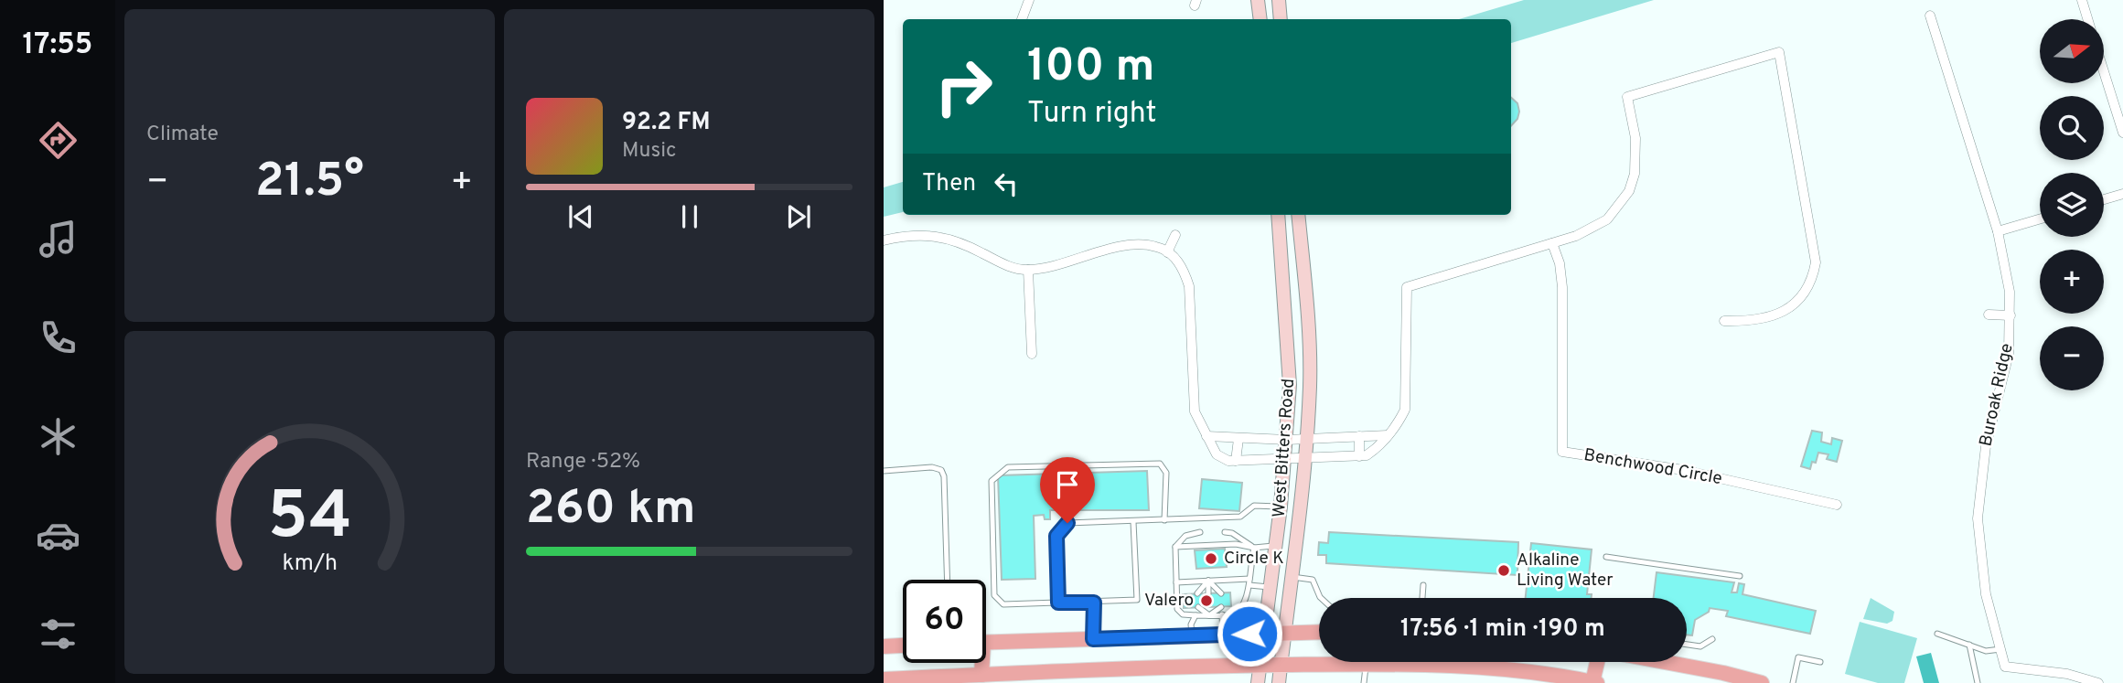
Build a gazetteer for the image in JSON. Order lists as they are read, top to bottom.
{
  "streets": {
    "main road": ["West Bitters Road"],
    "street": ["Buroak Ridge", "Benchwood Circle"]
  },
  "places": ["Circle K", "Alkaline Living Water", "Valero"],
  "north": "right",
  "page": {
    "tabs": "17:55",
    "tile": [
      "Climate",
      ["Range · 52%", "260 km"]
    ],
    "map_buttons": ["+", "−"],
    "turn": ["100 m", "Turn right"],
    "song": ["92.2 FM", "Music"],
    "then": "Then",
    "heat": ["−", "21.5°", "+"],
    "limit": "60",
    "trip": "17:56 · 1 min · 190 m",
    "gauge": ["54", "km/h"]
  }
}
